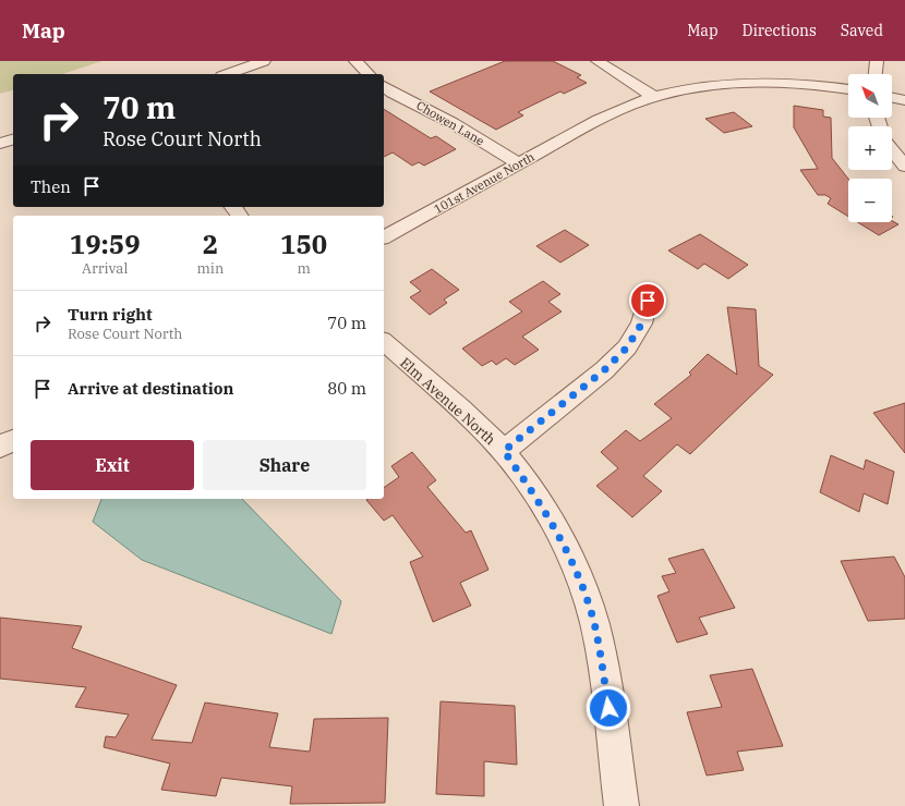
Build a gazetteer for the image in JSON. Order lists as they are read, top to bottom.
{
  "streets": {
    "street": ["Chowen Lane", "101st Avenue North", "Elm Avenue North"]
  },
  "crossings": [
    ["Chowen Lane", "101st Avenue North"]
  ],
  "north": "top left",
  "page": {
    "header": "Map",
    "nav": ["Map", "Directions", "Saved"],
    "map_buttons": ["+", "−"],
    "turn": ["70 m", "Rose Court North"],
    "then": "Then",
    "eta": [
      "19:59",
      "Arrival",
      "2",
      "min",
      "150",
      "m"
    ],
    "list": [
      {
        "name": "Turn right",
        "note": "Rose Court North",
        "value": "70 m"
      },
      {
        "name": "Arrive at destination",
        "value": "80 m"
      }
    ],
    "buttons": ["Exit", "Share"]
  }
}
